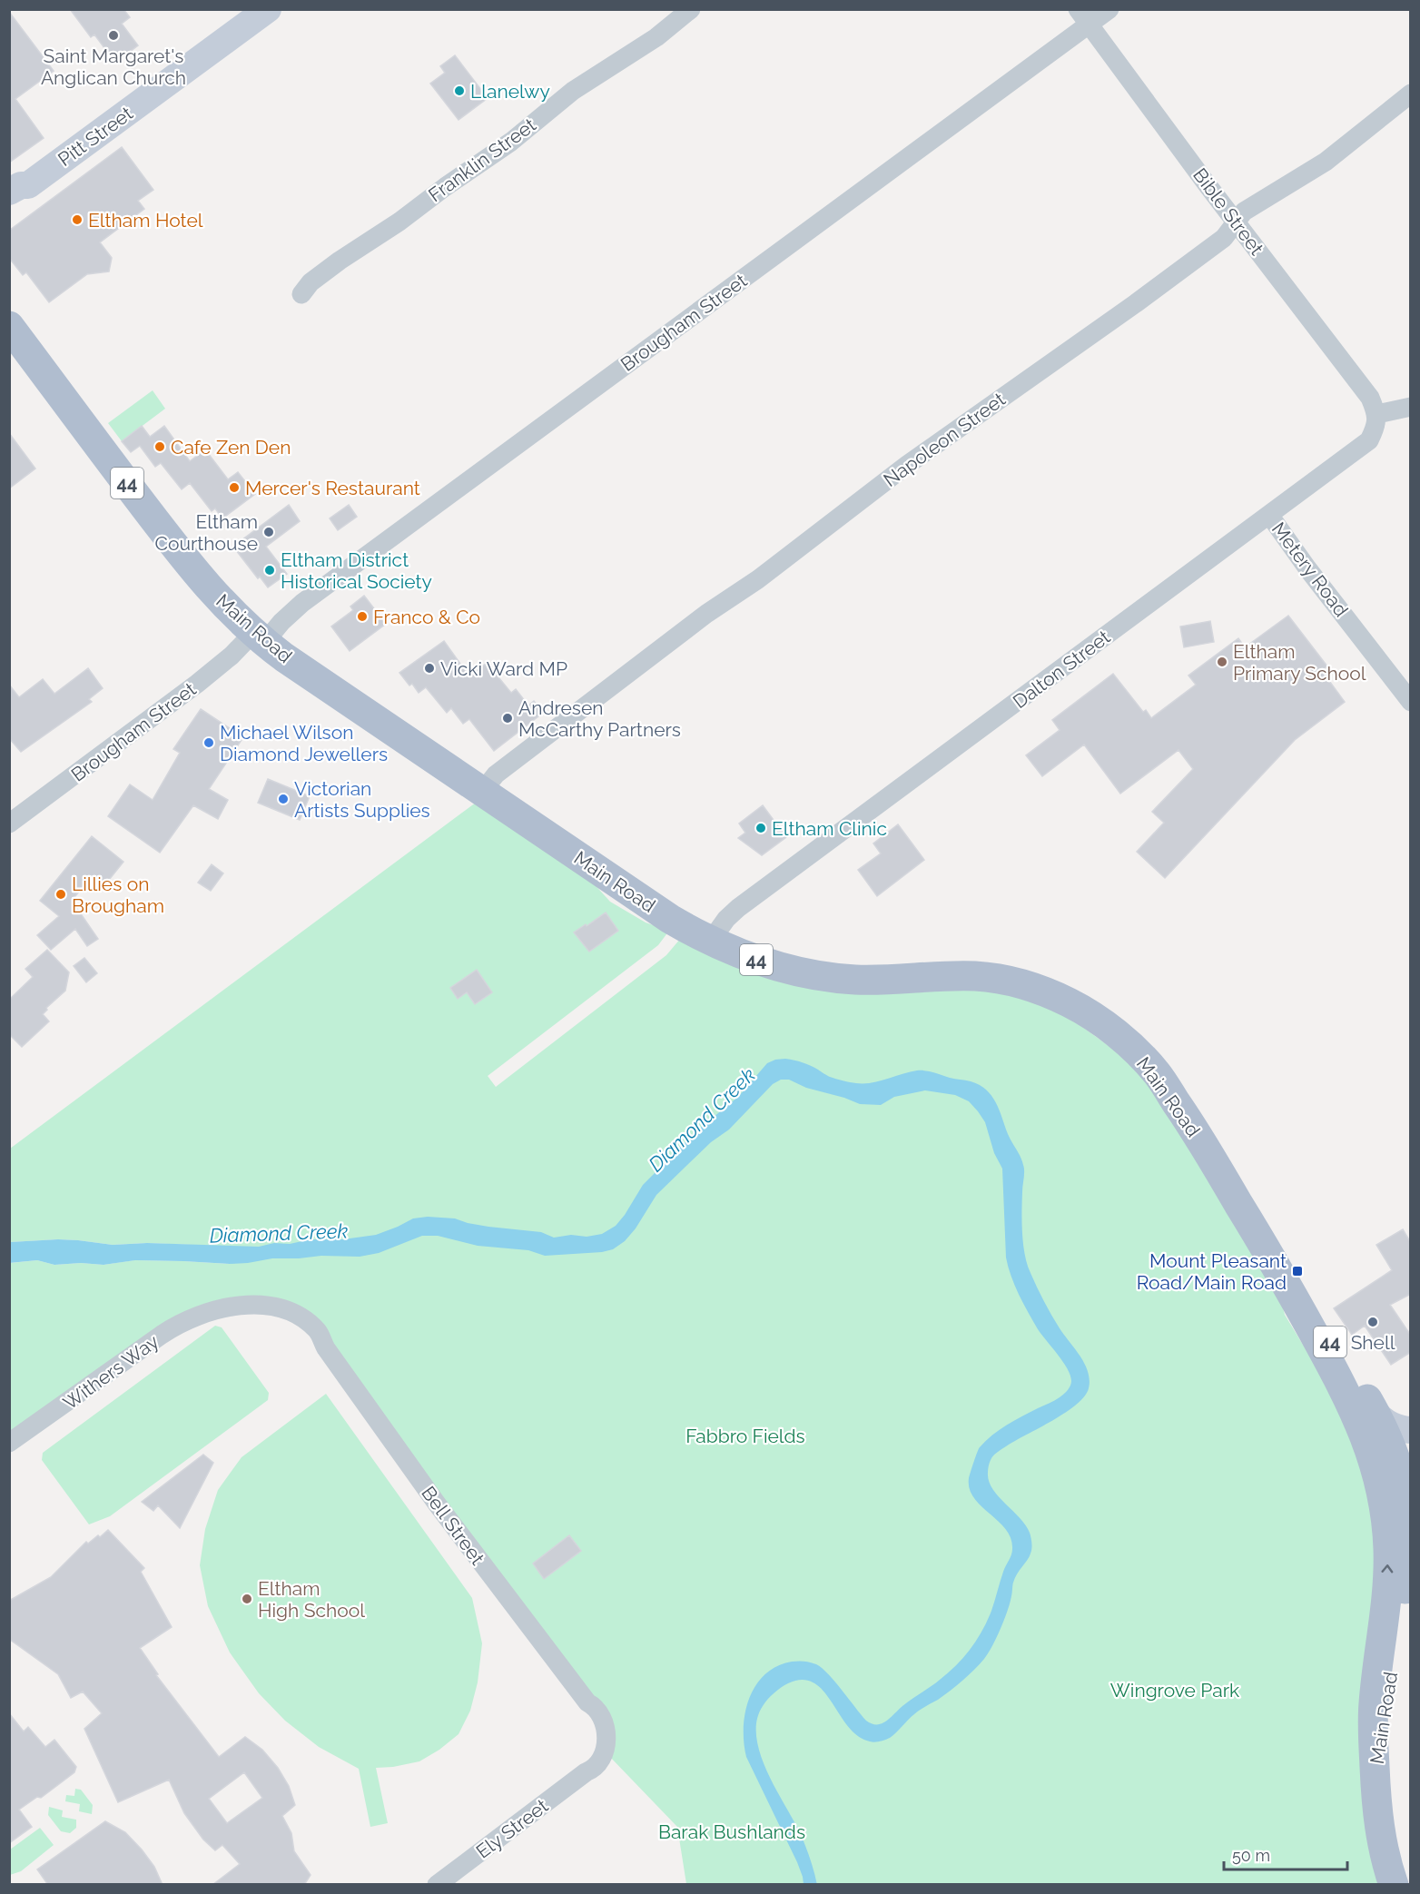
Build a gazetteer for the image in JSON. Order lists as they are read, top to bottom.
{
  "streets": {
    "main road": ["44", "Main Road"],
    "street": [
      "Pitt Street",
      "Franklin Street",
      "Bible Street",
      "Brougham Street",
      "Napoleon Street",
      "Metery Road",
      "Dalton Street",
      "Withers Way",
      "Bell Street",
      "Ely Street"
    ]
  },
  "crossings": [
    ["Bible Street", "Brougham Street"],
    ["Bible Street", "Napoleon Street"],
    ["Bible Street", "Dalton Street"],
    ["Brougham Street", "Main Road"],
    ["Napoleon Street", "Main Road"],
    ["Metery Road", "Dalton Street"],
    ["Main Road", "Dalton Street"],
    ["Withers Way", "Bell Street"],
    ["Bell Street", "Ely Street"]
  ],
  "water": ["Diamond Creek"],
  "parks": ["Fabbro Fields", "Wingrove Park", "Barak Bushlands"],
  "places": {
    "other": [
      "Saint Margaret's Anglican Church",
      "Llanelwy",
      "Eltham Hotel",
      "Cafe Zen Den",
      "Mercer's Restaurant",
      "Eltham Courthouse",
      "Eltham District Historical Society",
      "Franco & Co",
      "Eltham Primary School",
      "Vicki Ward MP",
      "Andresen McCarthy Partners",
      "Michael Wilson Diamond Jewellers",
      "Victorian Artists Supplies",
      "Eltham Clinic",
      "Lillies on Brougham",
      "Shell",
      "Eltham High School"
    ],
    "transit": ["Mount Pleasant Road/Main Road"]
  },
  "scale_bar": "50 m"
}
